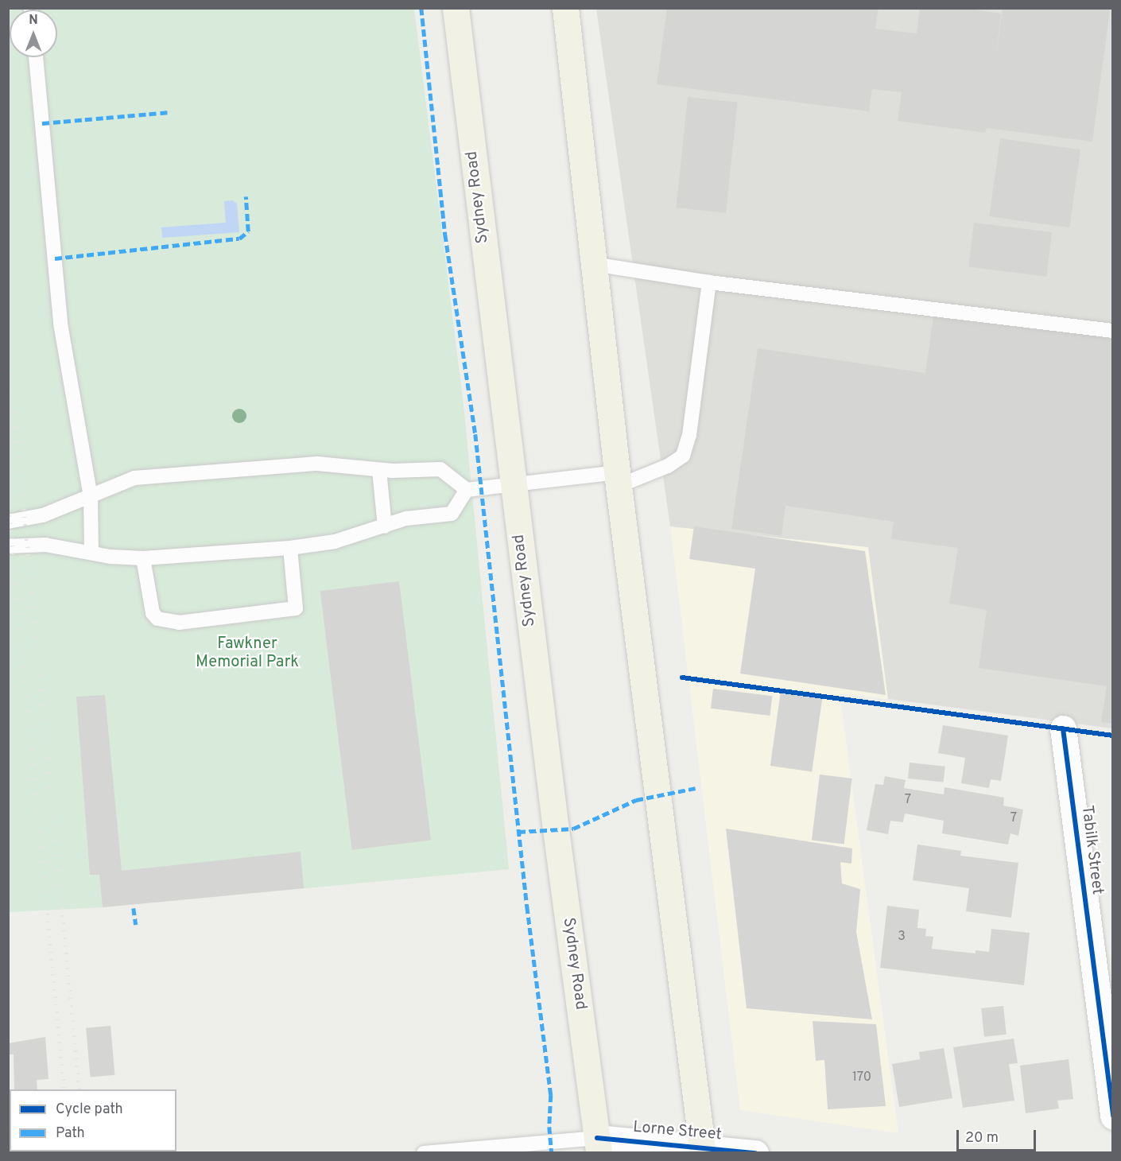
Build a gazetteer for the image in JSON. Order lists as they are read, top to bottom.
{
  "streets": {
    "highway": ["Sydney Road"],
    "street": ["Tabilk Street", "Lorne Street"]
  },
  "crossings": [
    ["Sydney Road", "Lorne Street"]
  ],
  "parks": ["Fawkner Memorial Park"],
  "house_numbers": [
    "7",
    "7",
    "3",
    "170"
  ],
  "legend": ["Cycle path", "Path"],
  "scale_bar": "20 m",
  "north": "top"
}
